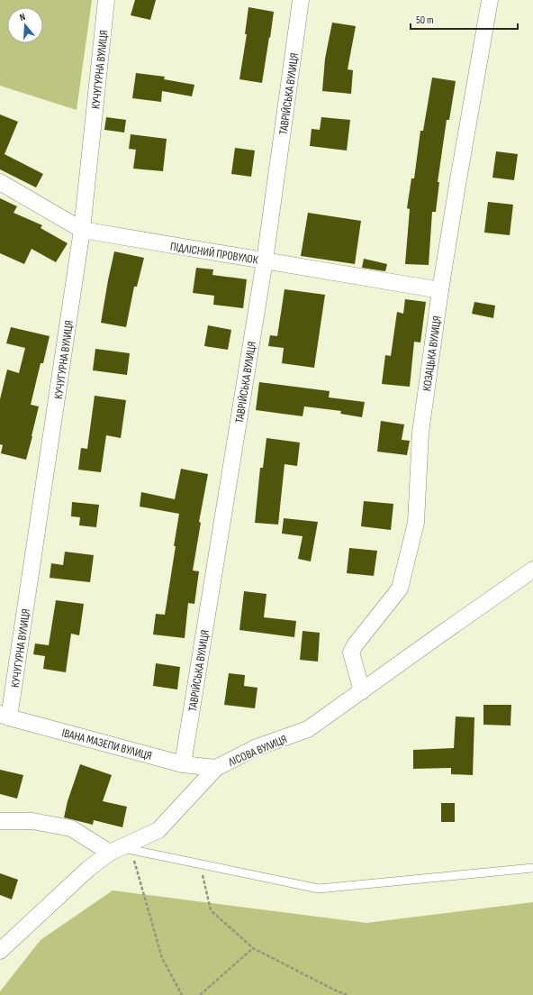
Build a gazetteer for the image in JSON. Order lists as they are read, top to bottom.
{
  "streets": {
    "street": [
      "КУЧУГУРНА ВУЛИЦЯ",
      "ТАВРІЙСЬКА ВУЛИЦЯ",
      "ПІДЛІСНИЙ ПРОВУЛОК",
      "КОЗАЦЬКА ВУЛИЦЯ",
      "ІВАНА МАЗЕПИ ВУЛИЦЯ",
      "ЛІСОВА ВУЛИЦЯ"
    ]
  },
  "crossings": [
    ["КУЧУГУРНА ВУЛИЦЯ", "ПІДЛІСНИЙ ПРОВУЛОК"],
    ["КУЧУГУРНА ВУЛИЦЯ", "ІВАНА МАЗЕПИ ВУЛИЦЯ"],
    ["ТАВРІЙСЬКА ВУЛИЦЯ", "ПІДЛІСНИЙ ПРОВУЛОК"],
    ["ТАВРІЙСЬКА ВУЛИЦЯ", "ІВАНА МАЗЕПИ ВУЛИЦЯ"],
    ["ПІДЛІСНИЙ ПРОВУЛОК", "КОЗАЦЬКА ВУЛИЦЯ"],
    ["КОЗАЦЬКА ВУЛИЦЯ", "ЛІСОВА ВУЛИЦЯ"],
    ["ІВАНА МАЗЕПИ ВУЛИЦЯ", "ЛІСОВА ВУЛИЦЯ"]
  ],
  "scale_bar": "50 m",
  "north": "top"
}
